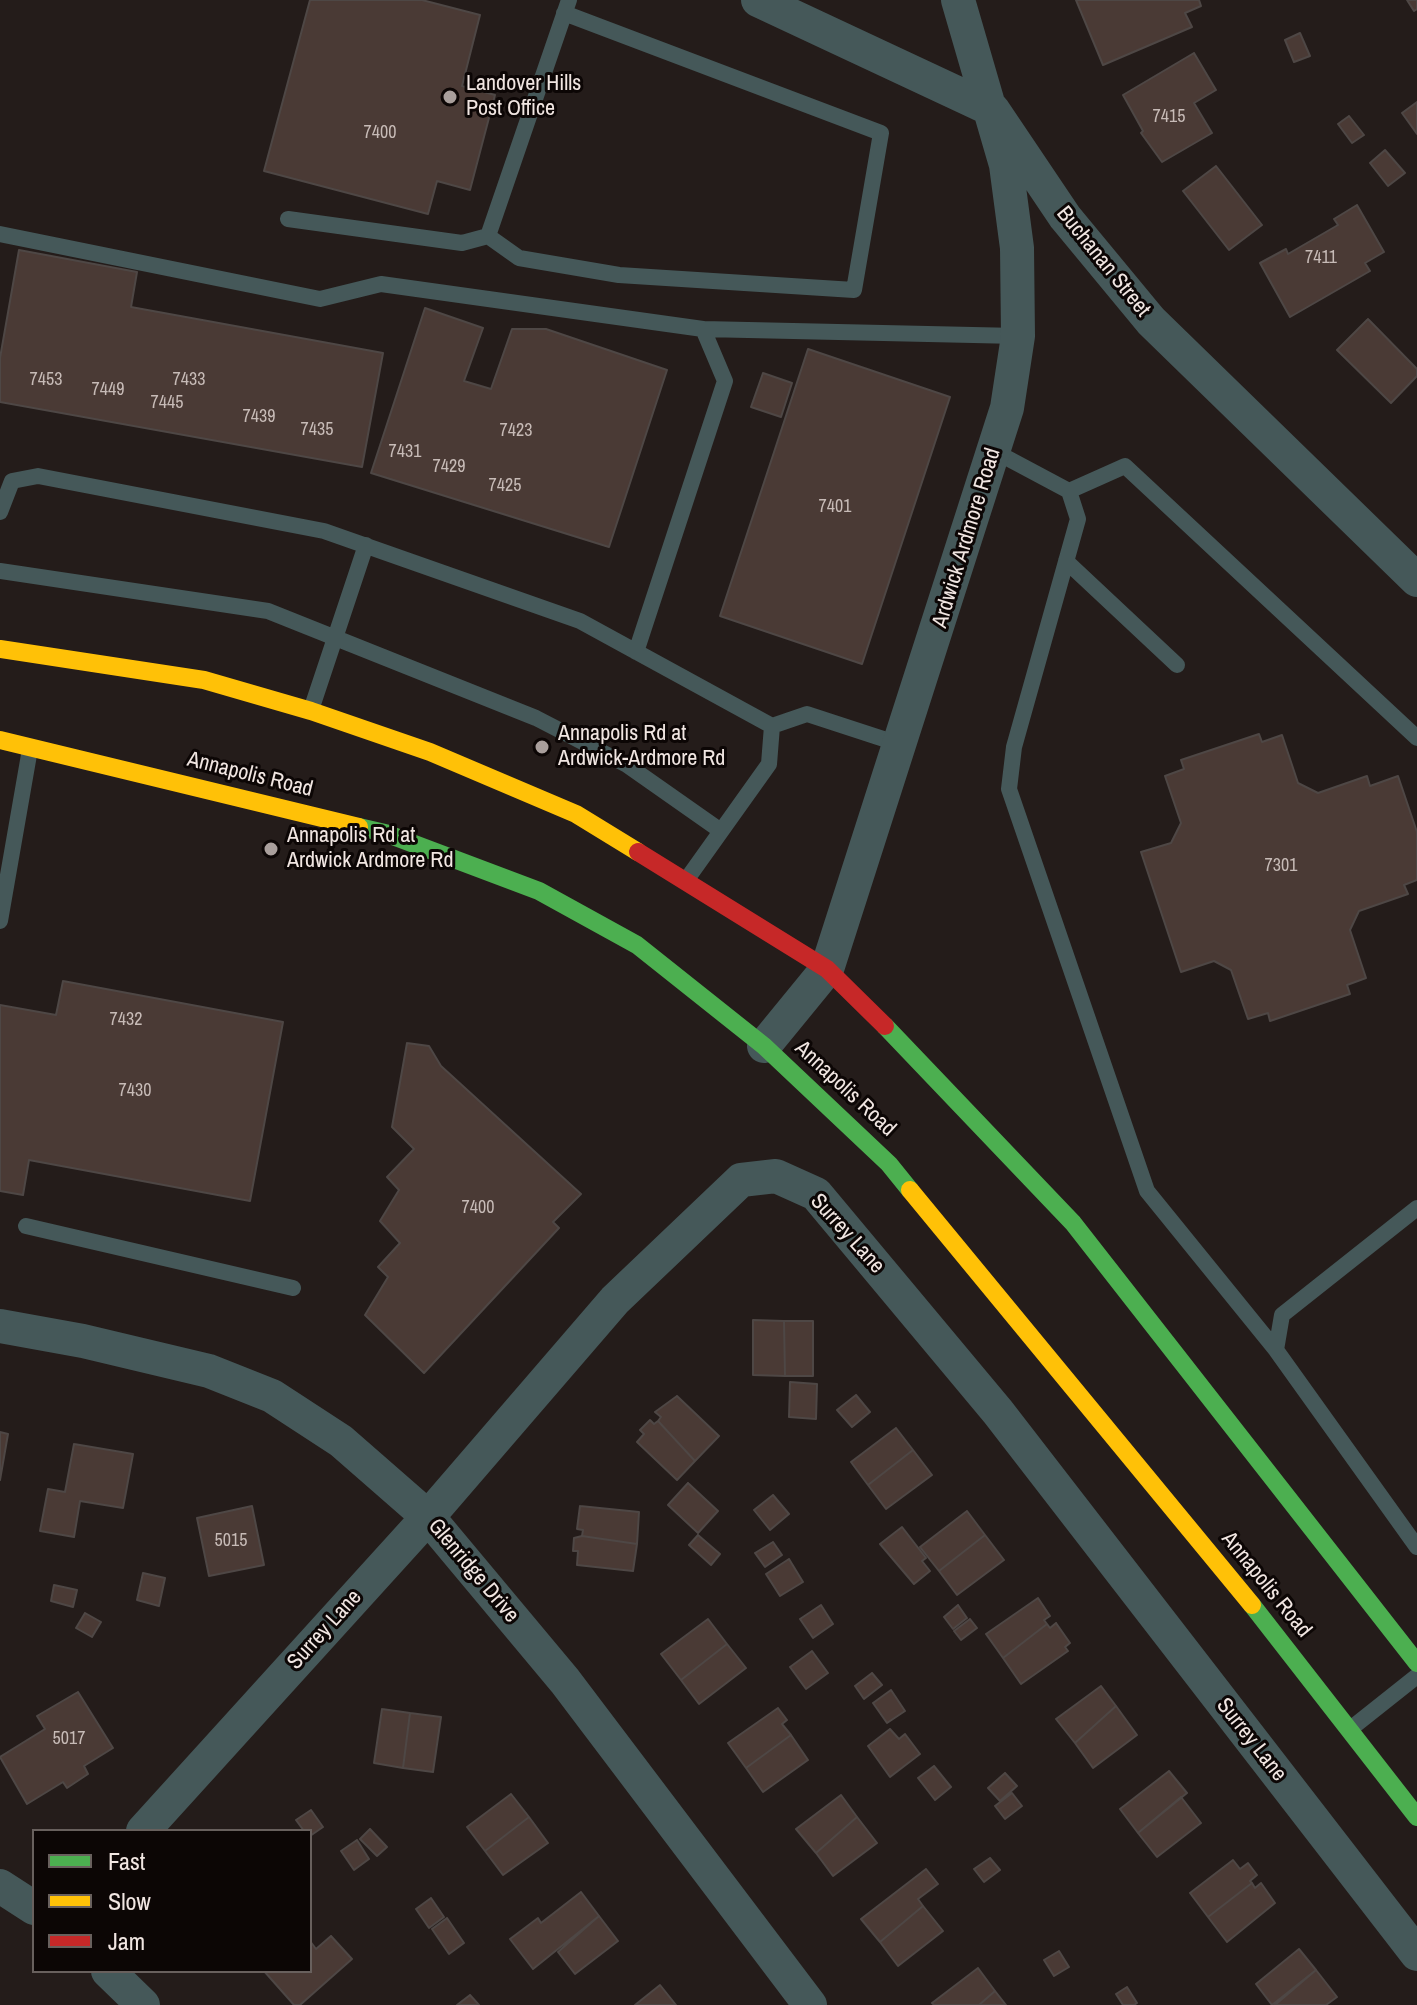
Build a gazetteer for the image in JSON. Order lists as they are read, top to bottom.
{
  "streets": {
    "main road": ["Annapolis Road"],
    "street": [
      "Buchanan Street",
      "Ardwick Ardmore Road",
      "Surrey Lane",
      "Glenridge Drive"
    ]
  },
  "crossings": [
    ["Buchanan Street", "Ardwick Ardmore Road"],
    ["Ardwick Ardmore Road", "Annapolis Road"],
    ["Surrey Lane", "Glenridge Drive"]
  ],
  "places": ["Landover Hills Post Office", "Annapolis Rd at Ardwick-Ardmore Rd", "Annapolis Rd at Ardwick Ardmore Rd"],
  "house_numbers": [
    "7415",
    "7400",
    "7411",
    "7453",
    "7433",
    "7449",
    "7445",
    "7439",
    "7435",
    "7423",
    "7431",
    "7429",
    "7425",
    "7401",
    "7301",
    "7432",
    "7430",
    "7400",
    "5015",
    "5017"
  ],
  "legend": ["Fast", "Slow", "Jam"]
}
